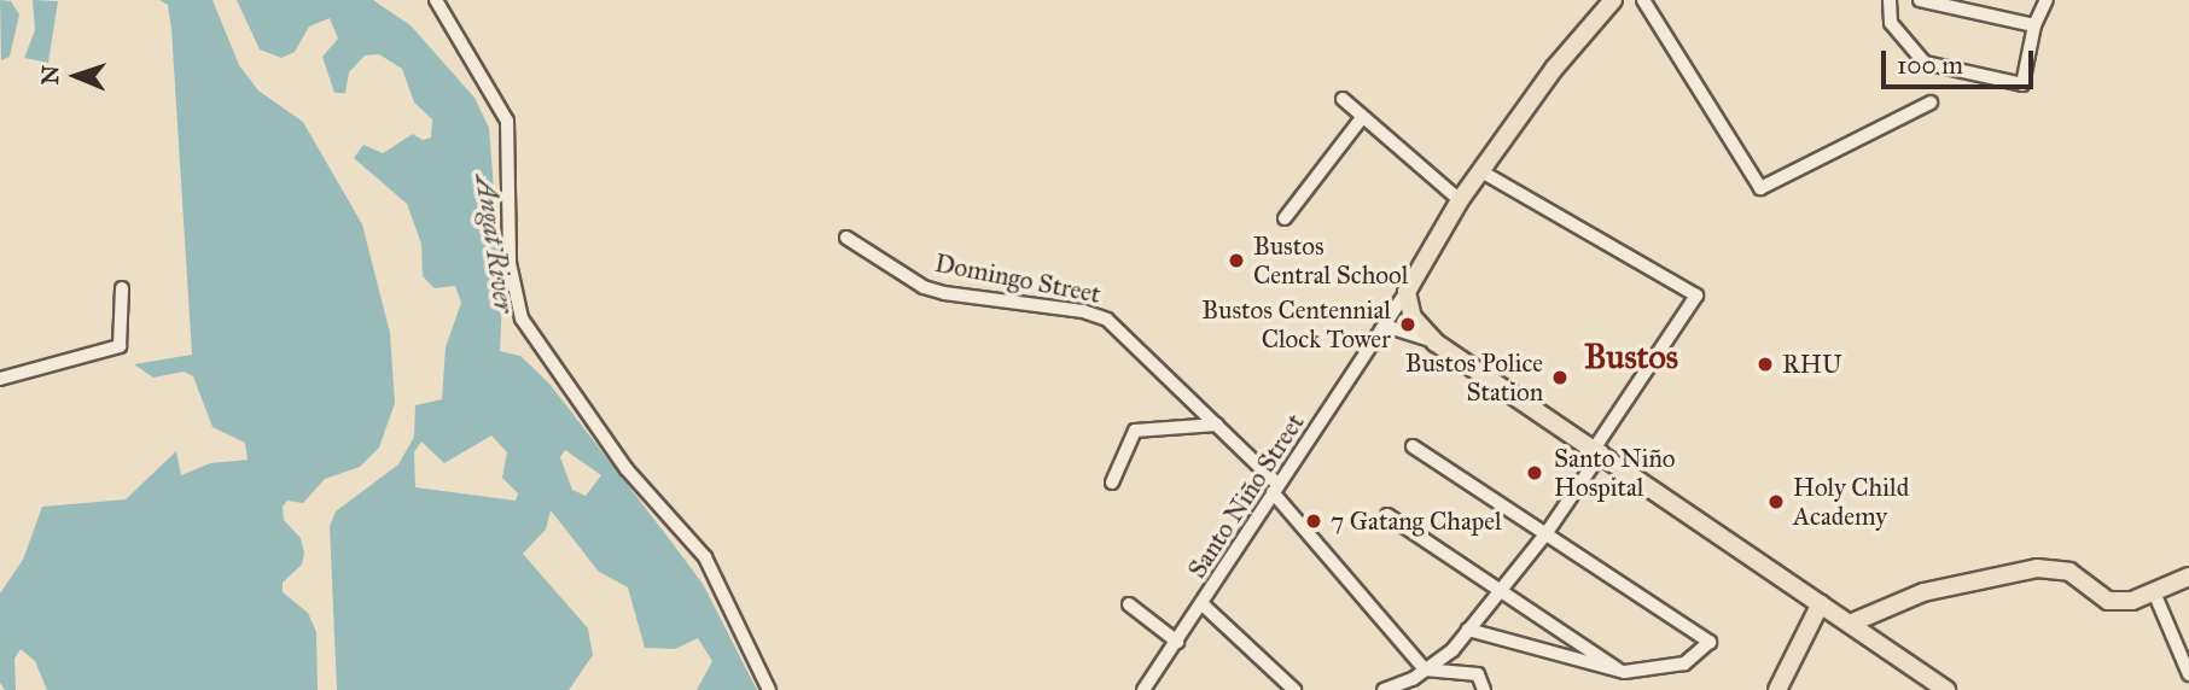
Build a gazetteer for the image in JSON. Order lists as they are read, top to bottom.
{
  "streets": {
    "street": ["Domingo Street", "Santo Niño Street"]
  },
  "crossings": [
    ["Domingo Street", "Santo Niño Street"]
  ],
  "districts": ["Bustos"],
  "water": ["Angat River"],
  "places": [
    "Bustos Central School",
    "Bustos Centennial Clock Tower",
    "RHU",
    "Bustos Police Station",
    "Santo Niño Hospital",
    "Holy Child Academy",
    "7 Gatang Chapel"
  ],
  "scale_bar": "100 m",
  "north": "left"
}
